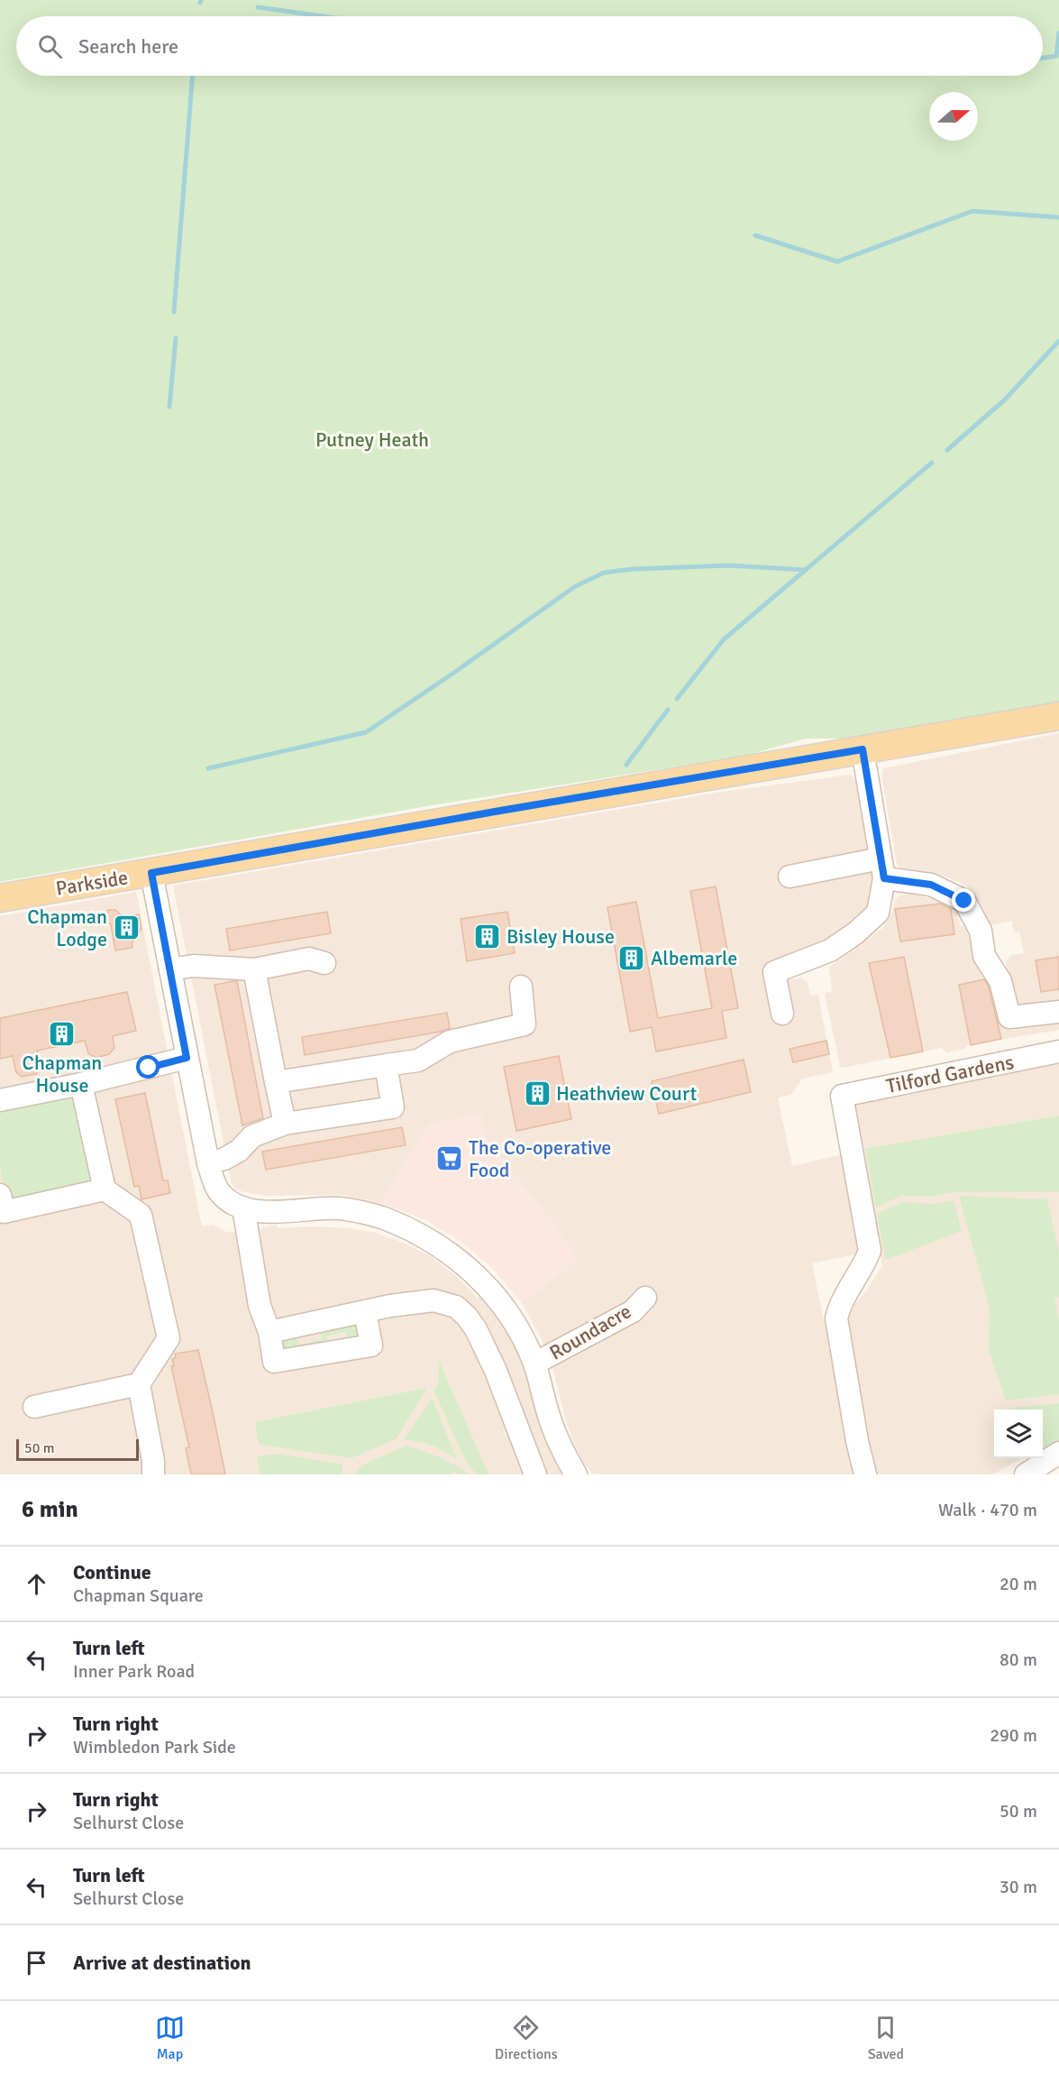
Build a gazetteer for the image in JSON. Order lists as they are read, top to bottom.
{
  "streets": {
    "main road": ["Parkside"],
    "street": ["Tilford Gardens", "Roundacre"]
  },
  "parks": ["Putney Heath"],
  "places": {
    "building": [
      "Chapman Lodge",
      "Bisley House",
      "Albemarle",
      "Chapman House",
      "Heathview Court"
    ],
    "supermarket": ["The Co-operative Food"]
  },
  "scale_bar": "50 m",
  "north": "right",
  "page": {
    "search": "Search here",
    "scale": "50 m",
    "heading": ["6 min", "Walk · 470 m"],
    "list": [
      ["Continue", "Chapman Square", "20 m"],
      ["Turn left", "Inner Park Road", "80 m"],
      ["Turn right", "Wimbledon Park Side", "290 m"],
      ["Turn right", "Selhurst Close", "50 m"],
      ["Turn left", "Selhurst Close", "30 m"],
      "Arrive at destination"
    ],
    "nav": ["Map", "Directions", "Saved"]
  }
}
